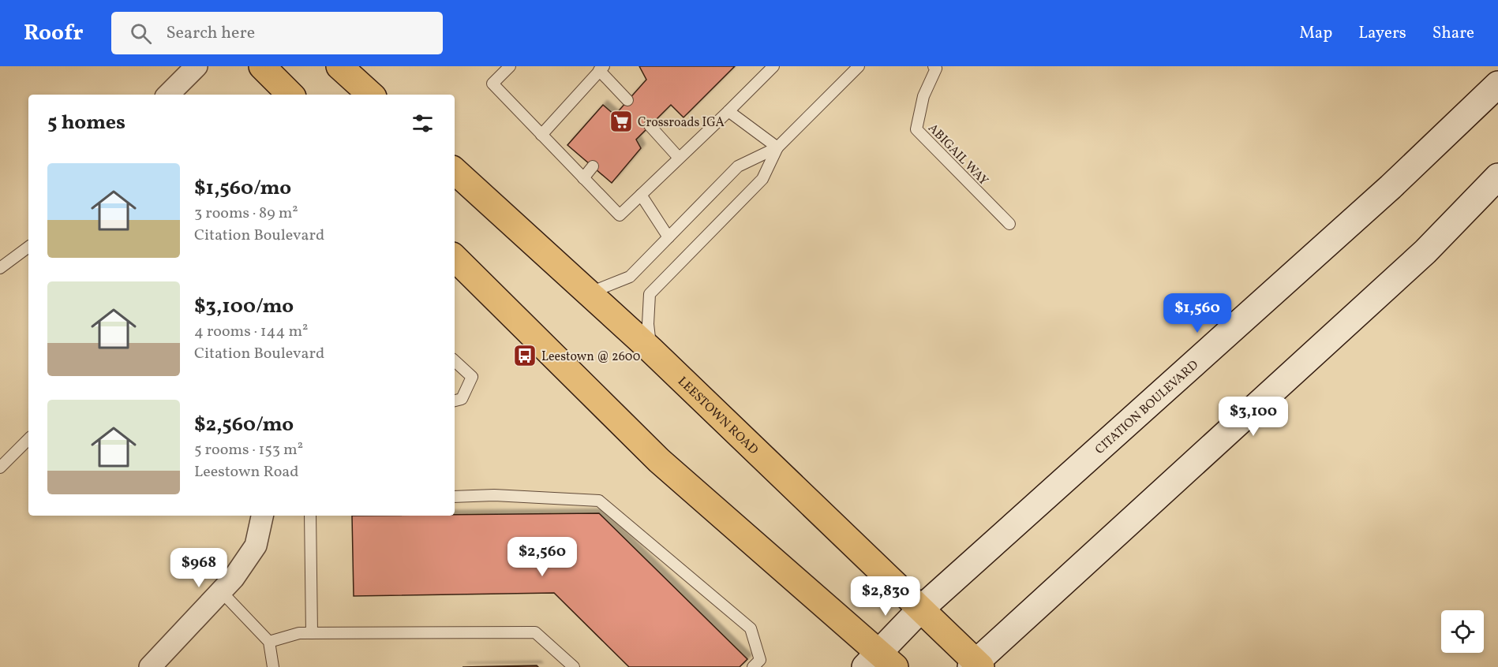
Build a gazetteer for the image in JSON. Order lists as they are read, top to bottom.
{
  "streets": {
    "main road": ["CITATION BOULEVARD", "LEESTOWN ROAD"],
    "lane": ["ABIGAIL WAY"]
  },
  "crossings": [
    ["CITATION BOULEVARD", "LEESTOWN ROAD"]
  ],
  "places": {
    "supermarket": ["Crossroads IGA"],
    "bus stop": ["Leestown @ 2600"]
  },
  "page": {
    "header": "Roofr",
    "search": "Search here",
    "nav": ["Map", "Layers", "Share"],
    "heading": "5 homes",
    "list": [
      {
        "name": "$1,560/mo",
        "note": "3 rooms · 89 m² · Citation Boulevard"
      },
      {
        "name": "$3,100/mo",
        "note": "4 rooms · 144 m² · Citation Boulevard"
      },
      {
        "name": "$2,560/mo",
        "note": "5 rooms · 153 m² · Leestown Road"
      }
    ],
    "price": [
      "$1,560",
      "$3,100",
      "$2,560",
      "$968",
      "$2,830"
    ]
  }
}
